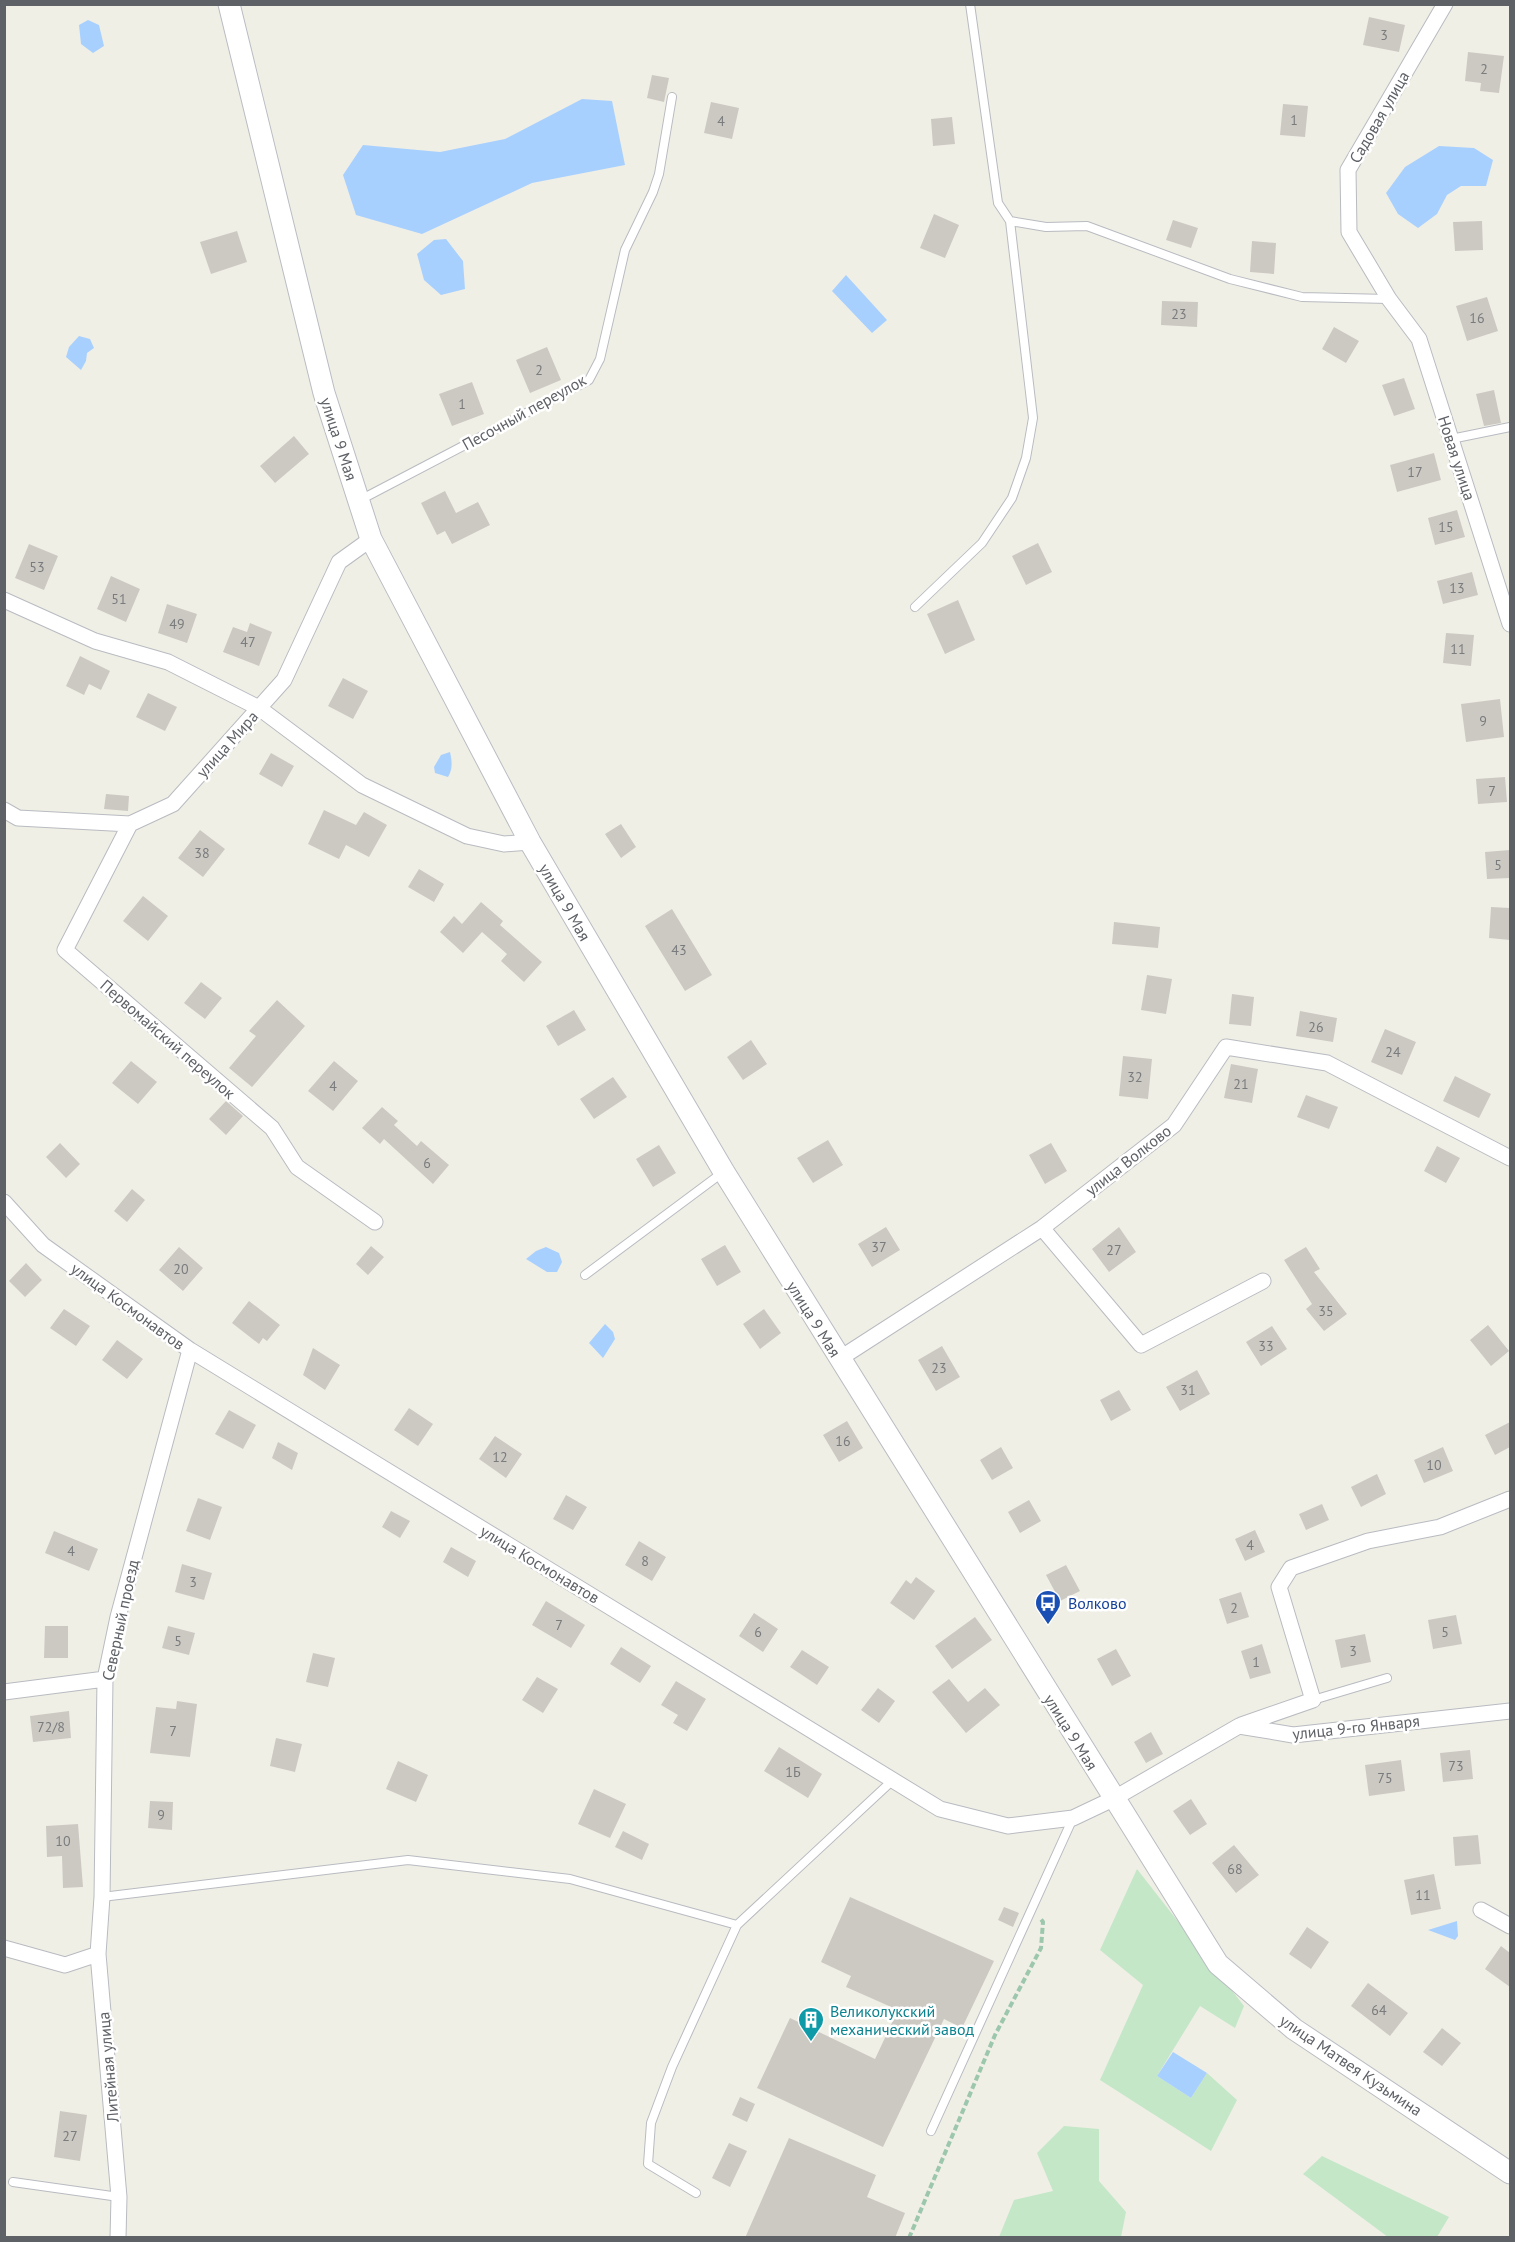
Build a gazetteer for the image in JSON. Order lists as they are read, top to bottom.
{
  "streets": {
    "main road": ["улица 9 Мая", "улица Матвея Кузьмина"],
    "street": [
      "Садовая улица",
      "Новая улица",
      "улица Мира",
      "Первомайский переулок",
      "улица Волково",
      "улица Космонавтов",
      "Северный проезд",
      "улица 9-го Января",
      "Литейная улица"
    ],
    "lane": ["Песочный переулок"]
  },
  "crossings": [
    ["Садовая улица", "Новая улица"],
    ["Песочный переулок", "улица 9 Мая"],
    ["улица 9 Мая", "улица Мира"],
    ["улица 9 Мая", "улица Волково"],
    ["улица 9 Мая", "улица Космонавтов"],
    ["улица 9 Мая", "улица Матвея Кузьмина"],
    ["улица Мира", "Первомайский переулок"],
    ["улица Космонавтов", "Северный проезд"],
    ["улица Космонавтов", "улица Матвея Кузьмина"],
    ["Северный проезд", "Литейная улица"]
  ],
  "places": {
    "bus stop": ["Волково"],
    "building": ["Великолукский механический завод"]
  },
  "house_numbers": [
    "3",
    "2",
    "1",
    "4",
    "23",
    "16",
    "2",
    "1",
    "17",
    "15",
    "53",
    "13",
    "51",
    "49",
    "47",
    "11",
    "9",
    "7",
    "38",
    "5",
    "43",
    "26",
    "24",
    "32",
    "21",
    "4",
    "6",
    "37",
    "27",
    "20",
    "35",
    "33",
    "23",
    "31",
    "16",
    "12",
    "10",
    "4",
    "4",
    "8",
    "3",
    "2",
    "7",
    "6",
    "5",
    "5",
    "3",
    "1",
    "72/8",
    "7",
    "73",
    "1Б",
    "75",
    "9",
    "10",
    "68",
    "11",
    "64",
    "27"
  ]
}
